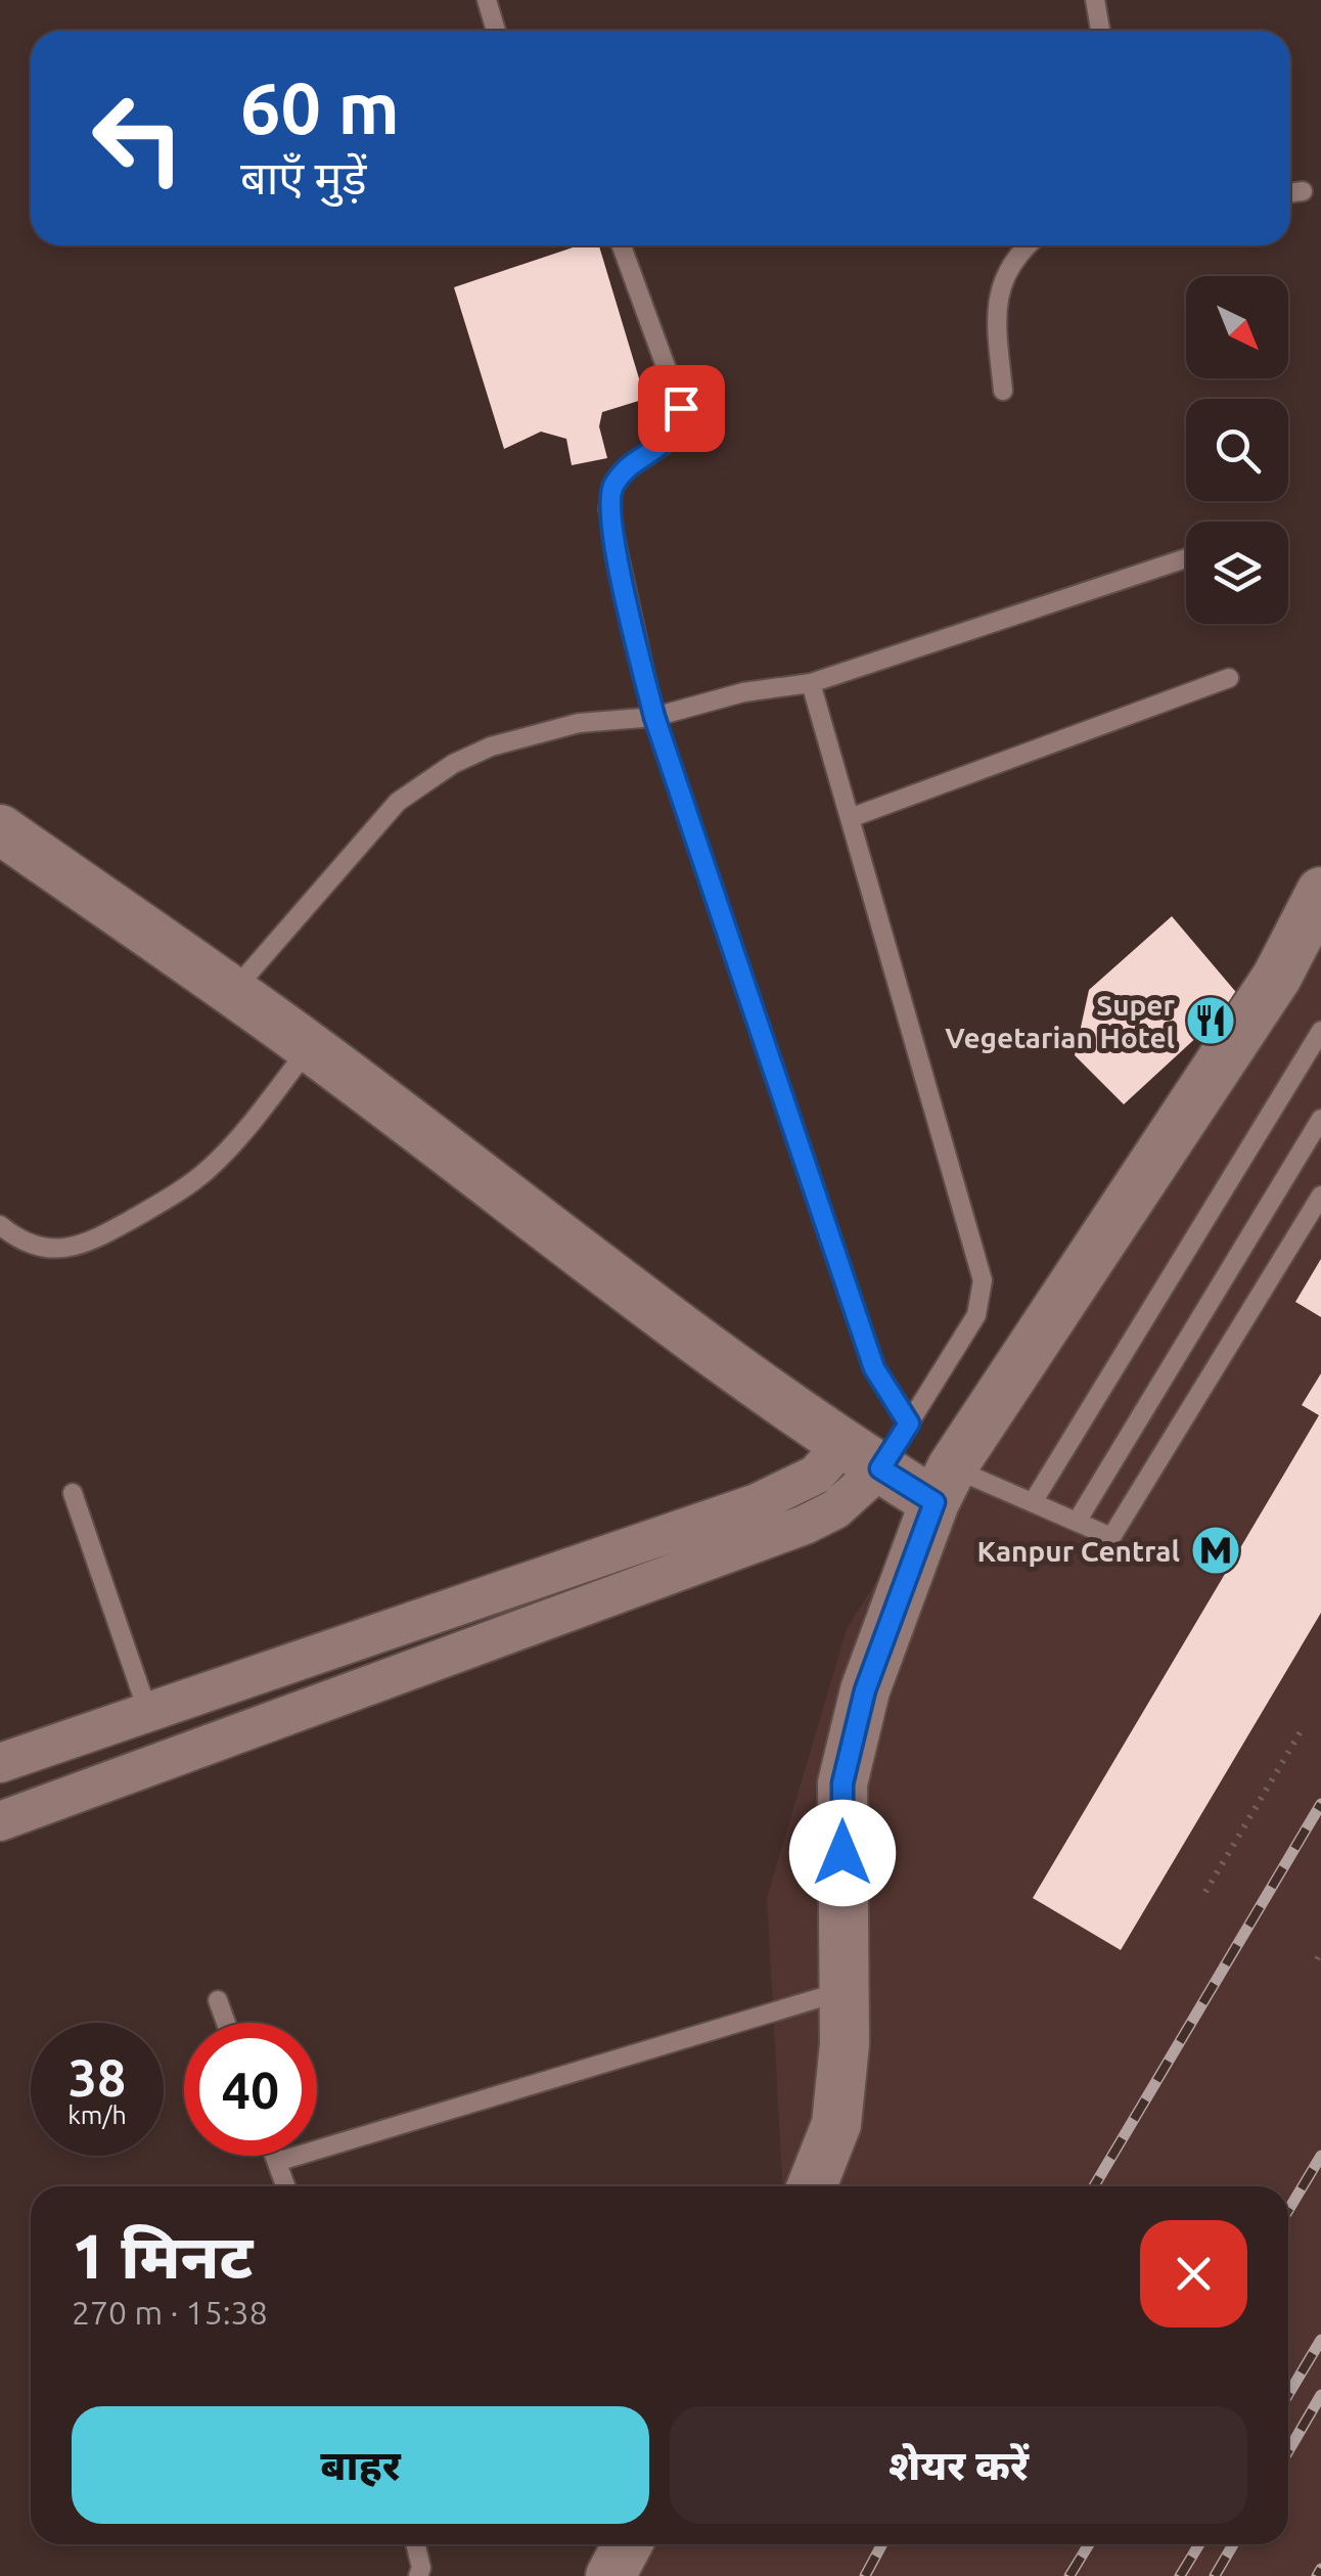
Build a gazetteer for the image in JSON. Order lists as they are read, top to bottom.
{
  "places": {
    "restaurant": ["Super Vegetarian Hotel"],
    "metro station": ["Kanpur Central"]
  },
  "north": "bottom right",
  "page": {
    "turn": ["60 m", "बाएँ मुड़ें"],
    "speed": "38 km/h",
    "limit": "40",
    "heading": ["1 मिनट", "270 m · 15:38"],
    "buttons": ["बाहर", "शेयर करें"]
  }
}
